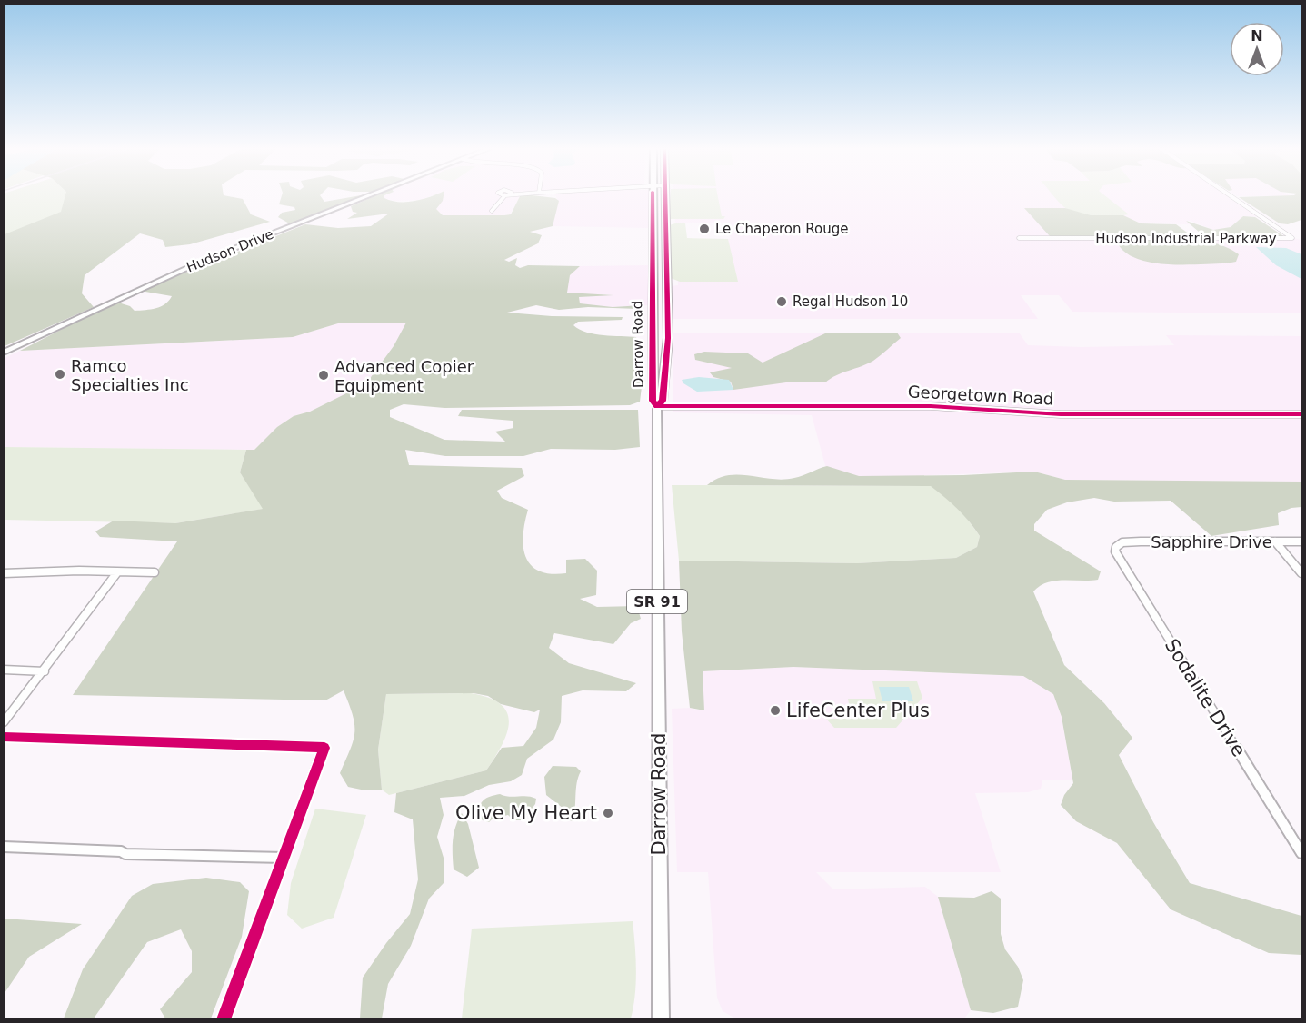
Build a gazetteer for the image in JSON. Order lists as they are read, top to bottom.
{
  "streets": {
    "main road": ["Hudson Drive", "Darrow Road", "SR 91"],
    "street": [
      "Hudson Industrial Parkway",
      "Georgetown Road",
      "Sapphire Drive",
      "Sodalite Drive"
    ]
  },
  "crossings": [
    ["Darrow Road", "Georgetown Road"],
    ["Sapphire Drive", "Sodalite Drive"]
  ],
  "places": [
    "Le Chaperon Rouge",
    "Regal Hudson 10",
    "Ramco Specialties Inc",
    "Advanced Copier Equipment",
    "LifeCenter Plus",
    "Olive My Heart"
  ],
  "north": "top"
}
